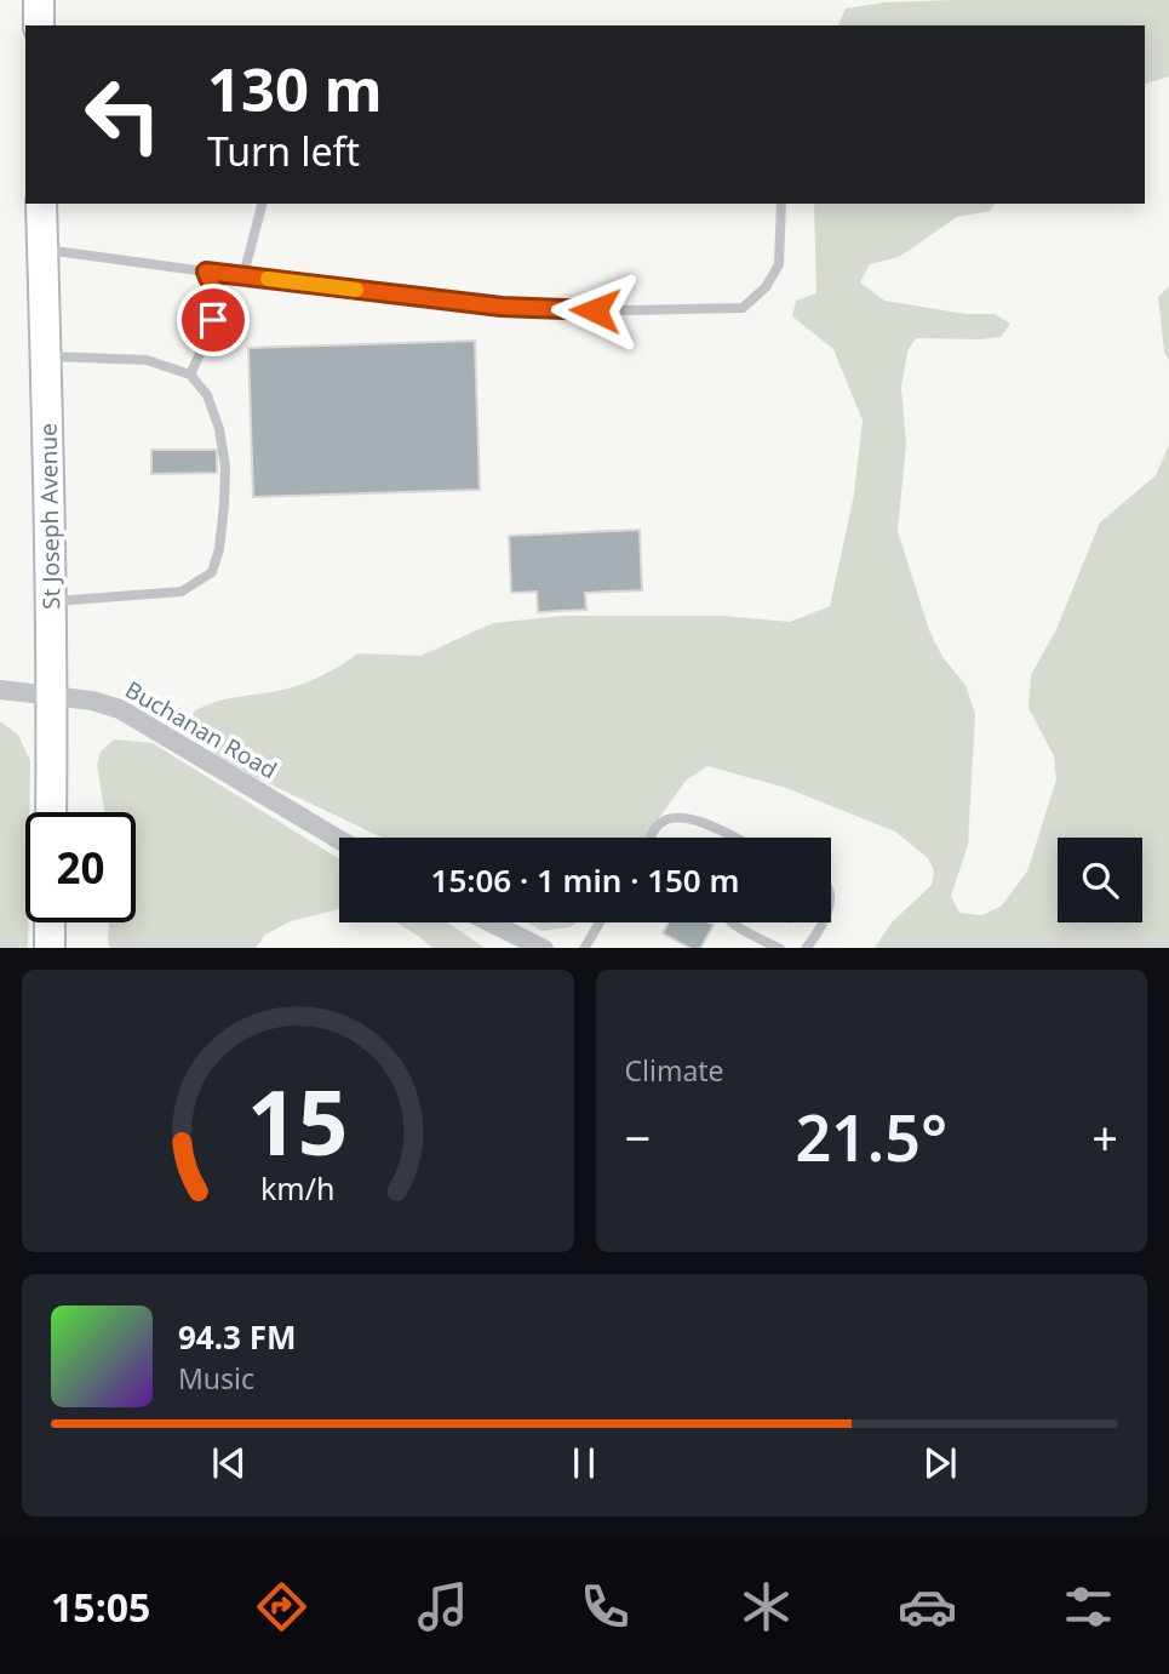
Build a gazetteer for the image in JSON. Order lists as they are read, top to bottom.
{
  "streets": {
    "main road": ["St Joseph Avenue"],
    "street": ["Buchanan Road"]
  },
  "crossings": [
    ["St Joseph Avenue", "Buchanan Road"]
  ],
  "page": {
    "turn": ["130 m", "Turn left"],
    "limit": "20",
    "trip": "15:06 · 1 min · 150 m",
    "tile": "Climate",
    "heat": ["−", "21.5°", "+"],
    "song": ["94.3 FM", "Music"],
    "tabs": "15:05",
    "gauge": ["15", "km/h"]
  }
}
